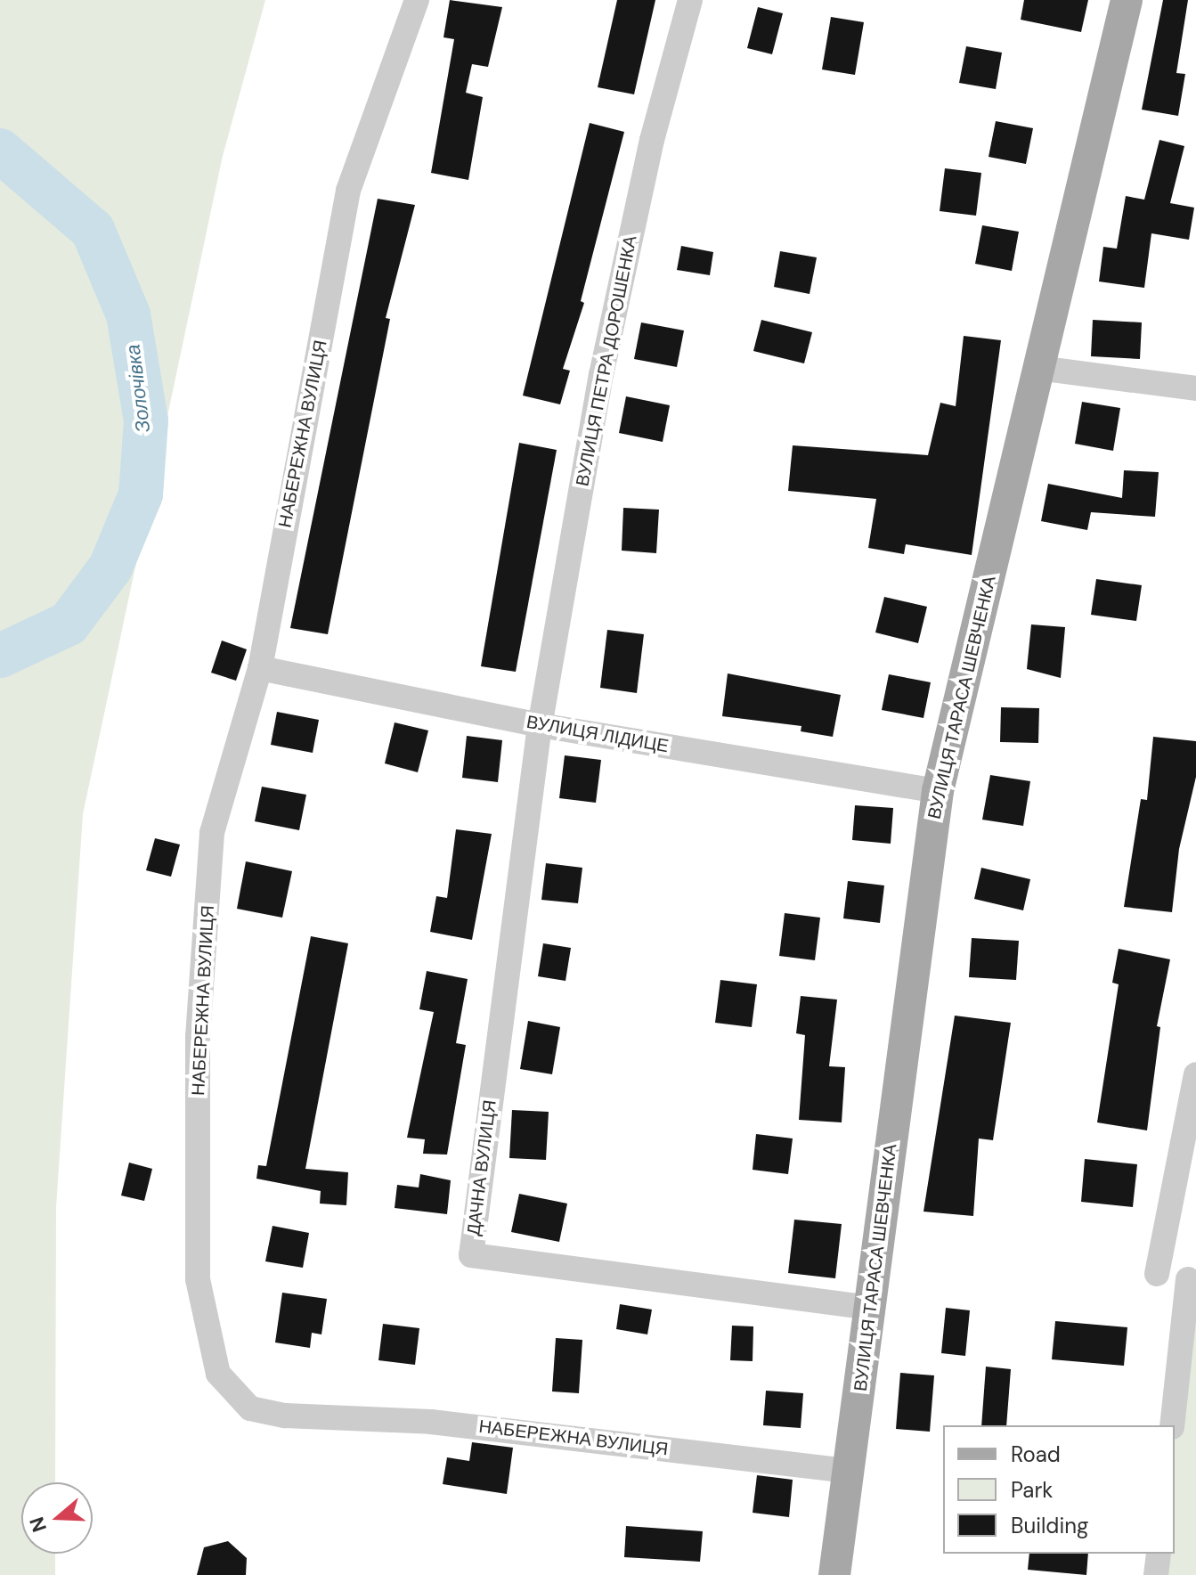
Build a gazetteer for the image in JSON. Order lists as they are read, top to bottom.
{
  "streets": {
    "main road": ["ВУЛИЦЯ ТАРАСА ШЕВЧЕНКА"],
    "street": [
      "ВУЛИЦЯ ПЕТРА ДОРОШЕНКА",
      "НАБЕРЕЖНА ВУЛИЦЯ",
      "ВУЛИЦЯ ЛІДИЦЕ",
      "ДАЧНА ВУЛИЦЯ"
    ]
  },
  "crossings": [
    ["ВУЛИЦЯ ПЕТРА ДОРОШЕНКА", "ВУЛИЦЯ ЛІДИЦЕ"],
    ["ВУЛИЦЯ ПЕТРА ДОРОШЕНКА", "ДАЧНА ВУЛИЦЯ"],
    ["НАБЕРЕЖНА ВУЛИЦЯ", "ВУЛИЦЯ ТАРАСА ШЕВЧЕНКА"],
    ["НАБЕРЕЖНА ВУЛИЦЯ", "ВУЛИЦЯ ЛІДИЦЕ"],
    ["ВУЛИЦЯ ТАРАСА ШЕВЧЕНКА", "ВУЛИЦЯ ЛІДИЦЕ"],
    ["ВУЛИЦЯ ТАРАСА ШЕВЧЕНКА", "ДАЧНА ВУЛИЦЯ"],
    ["ВУЛИЦЯ ЛІДИЦЕ", "ДАЧНА ВУЛИЦЯ"]
  ],
  "water": ["Золочівка"],
  "legend": ["Road", "Park", "Building"],
  "north": "left"
}
